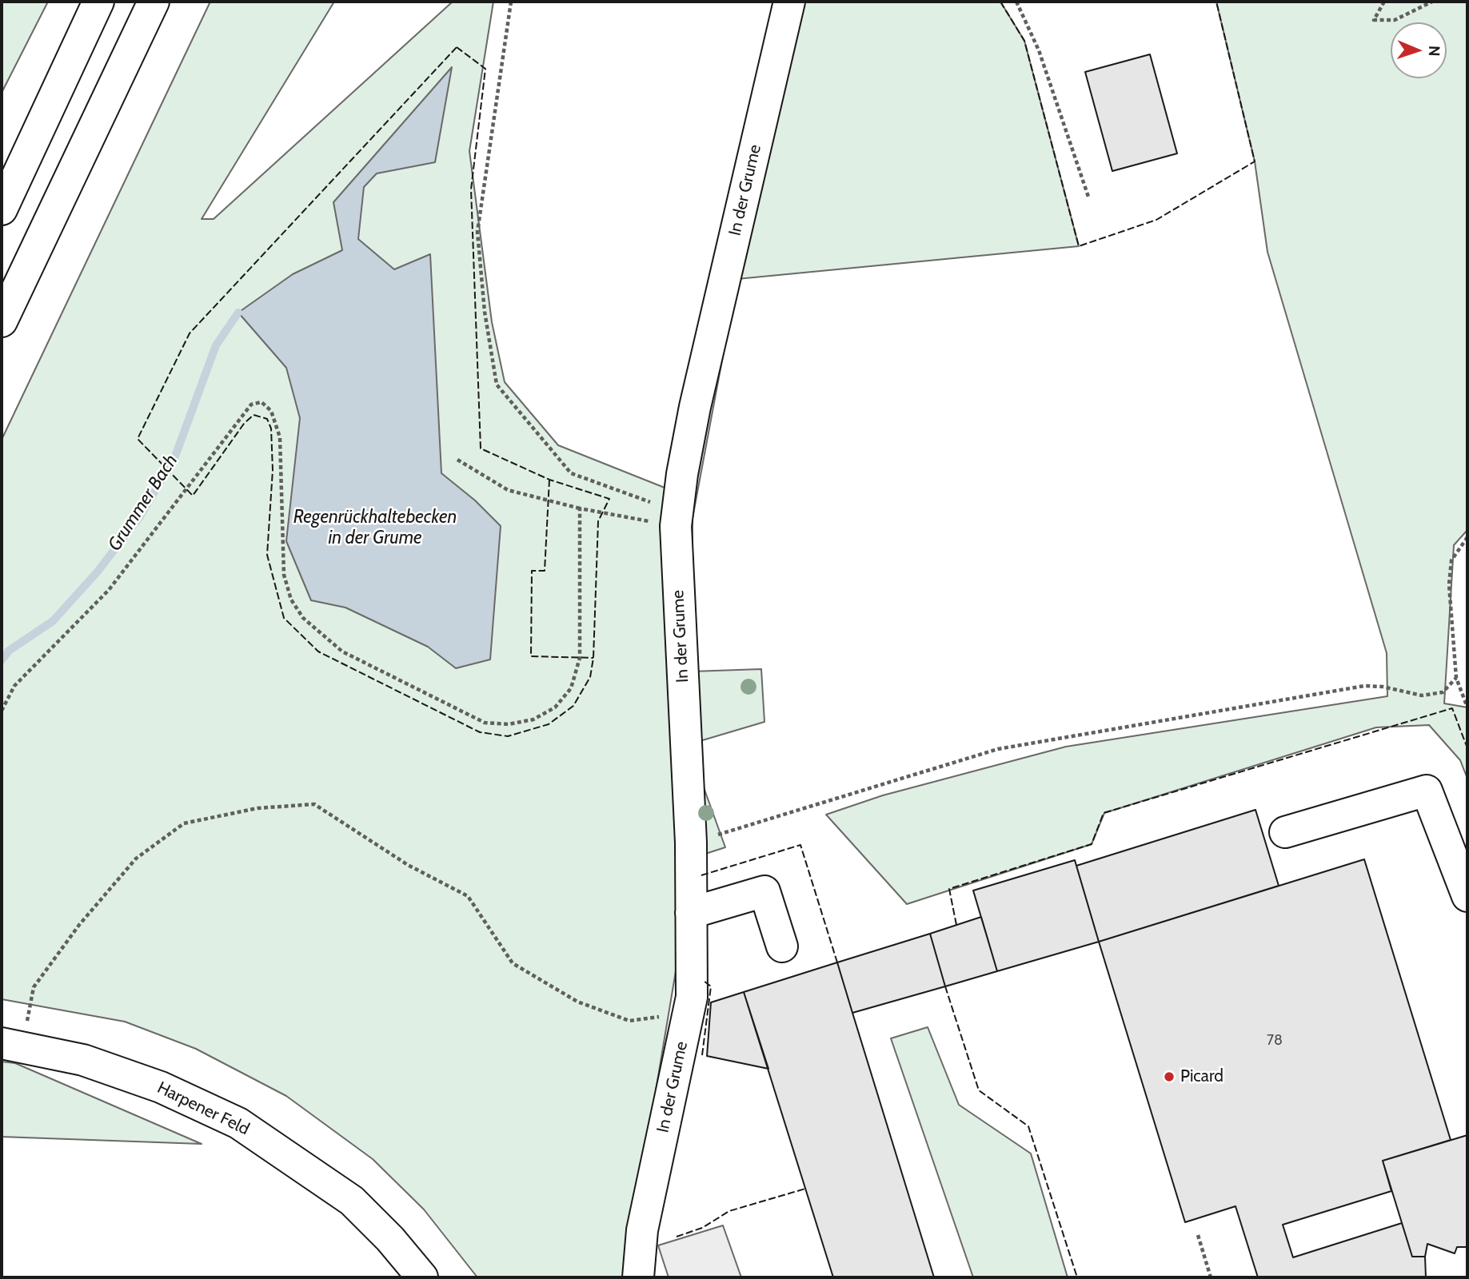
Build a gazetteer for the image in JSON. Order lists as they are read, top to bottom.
{
  "streets": {
    "main road": ["In der Grume", "Harpener Feld"]
  },
  "water": ["Grummer Bach", "Regenrückhaltebecken in der Grume"],
  "places": ["Picard"],
  "house_numbers": ["78"],
  "north": "right"
}
